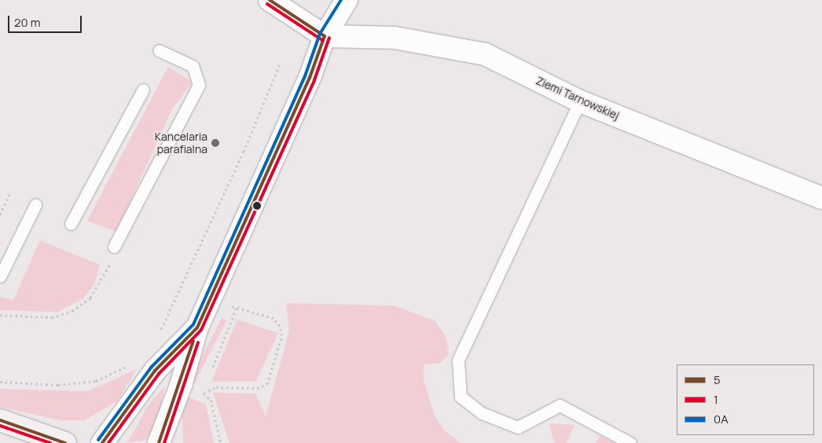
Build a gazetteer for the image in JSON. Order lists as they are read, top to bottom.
{
  "streets": {
    "street": ["Ziemi Tarnowskiej"]
  },
  "places": ["Kancelaria parafialna"],
  "lines": ["transit line 5", "transit line 0A", "transit line 1"],
  "legend": ["5", "1", "0A"],
  "scale_bar": "20 m"
}
